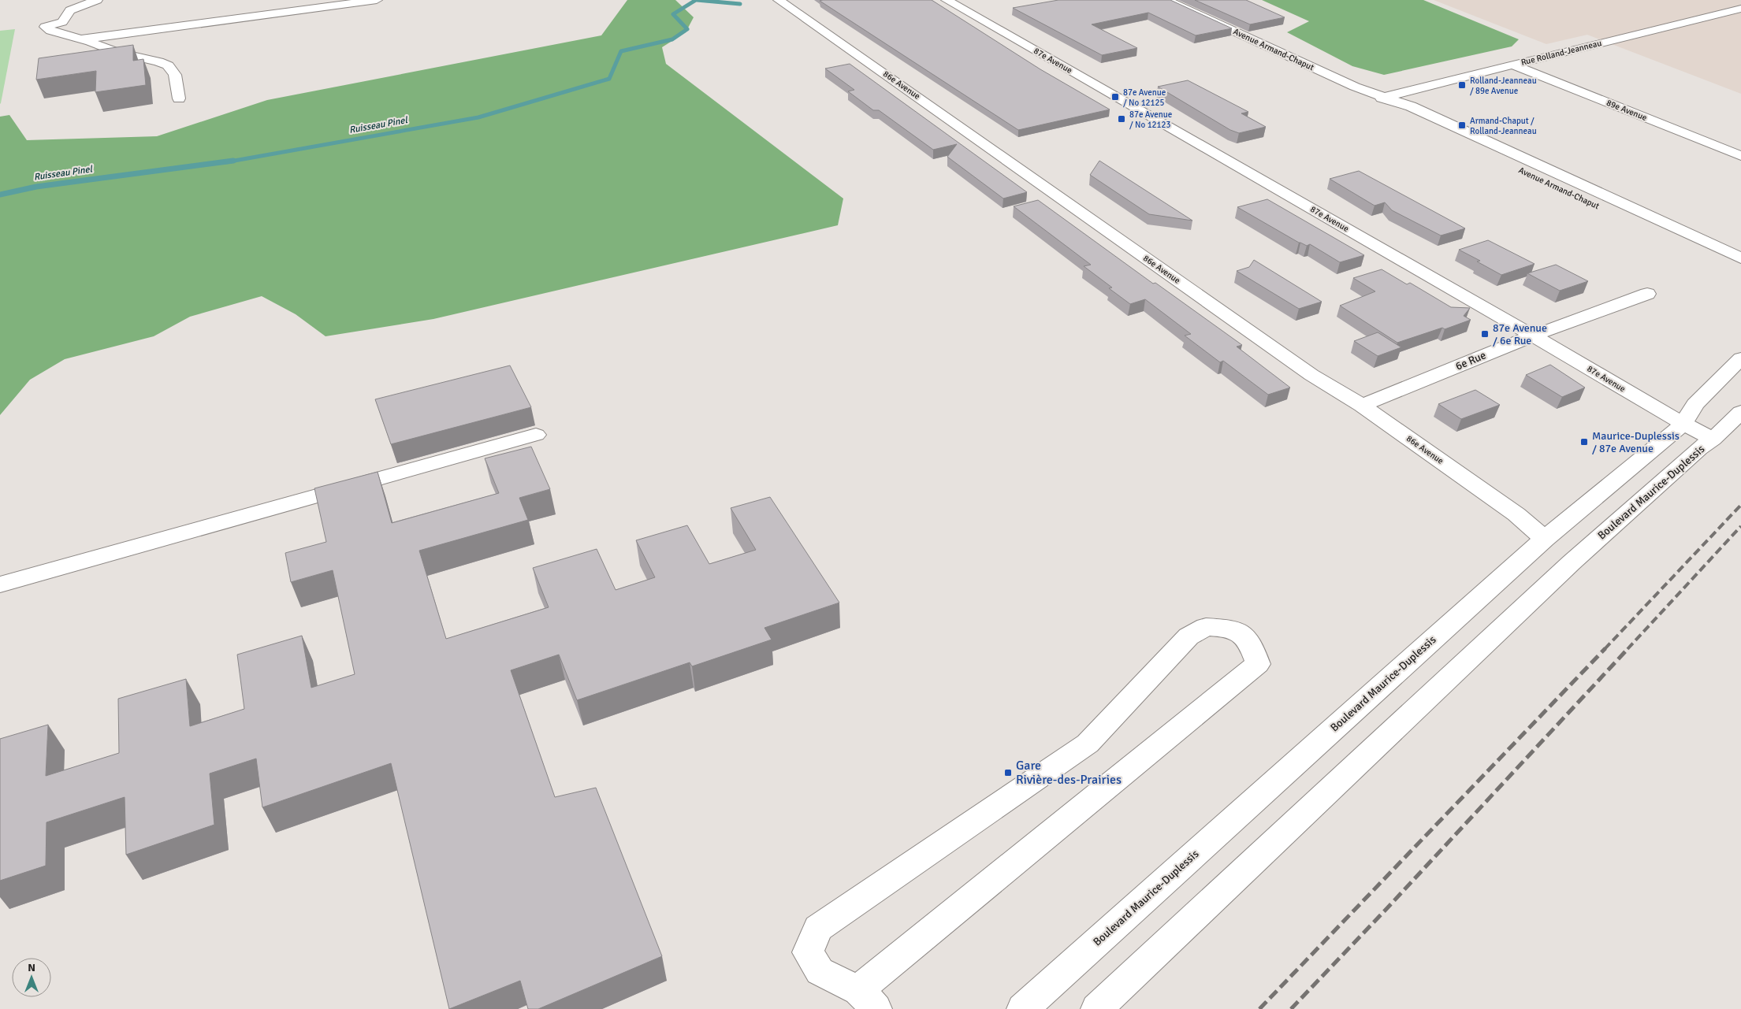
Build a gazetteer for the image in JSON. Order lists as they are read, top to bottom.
{
  "streets": {
    "street": [
      "Avenue Armand-Chaput",
      "Rue Rolland-Jeanneau",
      "87e Avenue",
      "86e Avenue",
      "89e Avenue",
      "6e Rue",
      "Boulevard Maurice-Duplessis"
    ]
  },
  "crossings": [
    ["Avenue Armand-Chaput", "Rue Rolland-Jeanneau"],
    ["Rue Rolland-Jeanneau", "89e Avenue"],
    ["87e Avenue", "6e Rue"],
    ["87e Avenue", "Boulevard Maurice-Duplessis"],
    ["86e Avenue", "6e Rue"],
    ["86e Avenue", "Boulevard Maurice-Duplessis"]
  ],
  "water": ["Ruisseau Pinel"],
  "places": {
    "transit": [
      "Rolland-Jeanneau / 89e Avenue",
      "87e Avenue / No 12125",
      "87e Avenue / No 12123",
      "Armand-Chaput / Rolland-Jeanneau",
      "87e Avenue / 6e Rue",
      "Maurice-Duplessis / 87e Avenue",
      "Gare Rivière-des-Prairies"
    ]
  },
  "north": "top"
}
